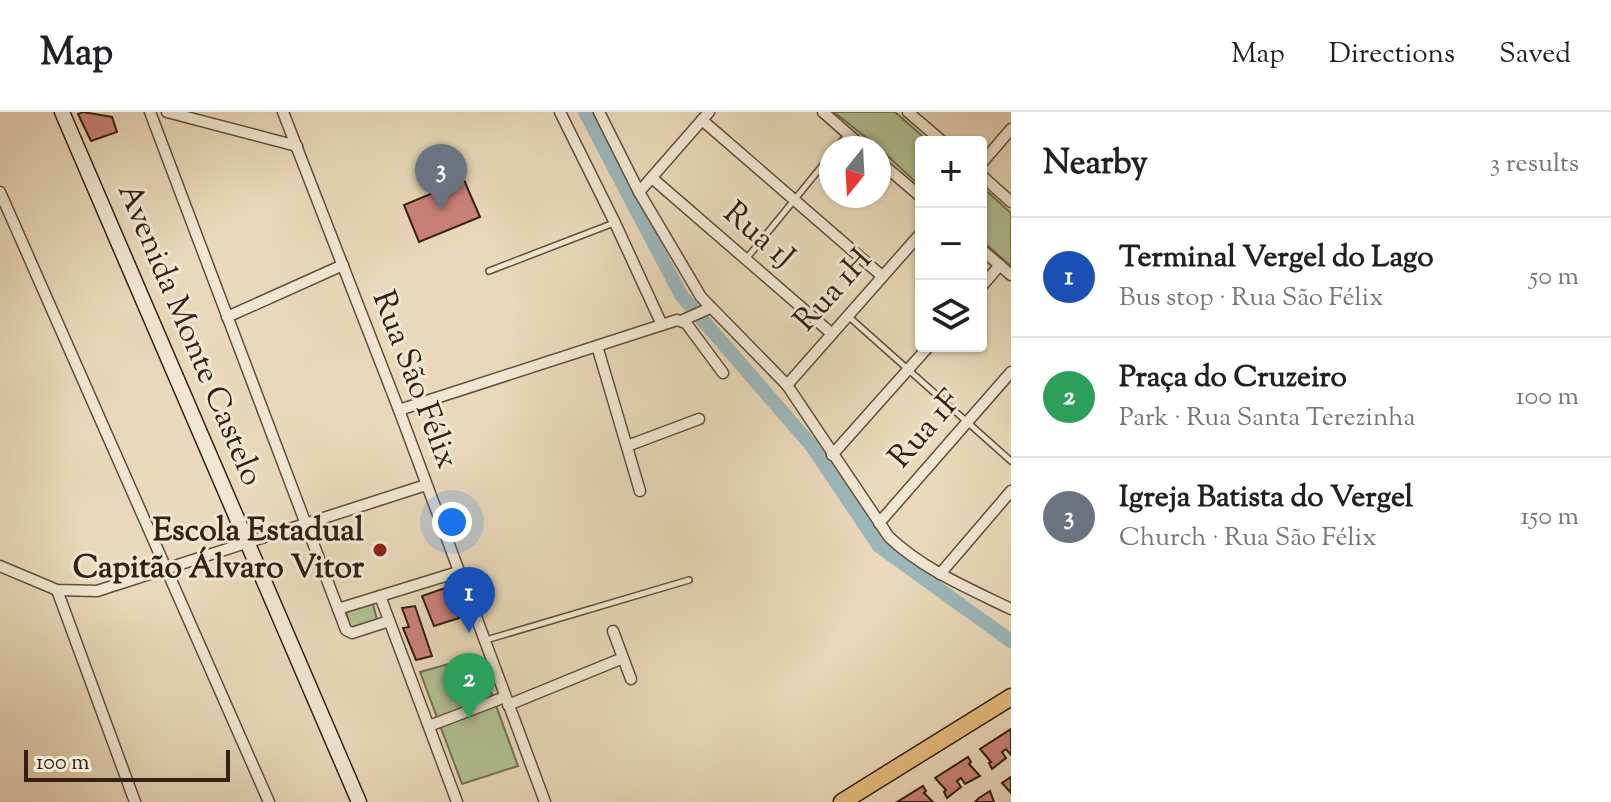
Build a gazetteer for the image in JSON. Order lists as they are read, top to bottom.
{
  "streets": {
    "street": [
      "Rua 1J",
      "Rua 1H",
      "Avenida Monte Castelo",
      "Rua São Félix",
      "Rua 1F"
    ]
  },
  "crossings": [
    ["Rua 1J", "Rua 1H"]
  ],
  "places": ["Escola Estadual Capitão Álvaro Vitor"],
  "scale_bar": "100 m",
  "north": "bottom",
  "page": {
    "header": "Map",
    "nav": ["Map", "Directions", "Saved"],
    "heading": ["Nearby", "3 results"],
    "map_buttons": ["+", "−"],
    "pins": ["3", "1", "2"],
    "list": [
      {
        "mark": "1",
        "name": "Terminal Vergel do Lago",
        "note": "Bus stop · Rua São Félix",
        "value": "50 m"
      },
      {
        "mark": "2",
        "name": "Praça do Cruzeiro",
        "note": "Park · Rua Santa Terezinha",
        "value": "100 m"
      },
      {
        "mark": "3",
        "name": "Igreja Batista do Vergel",
        "note": "Church · Rua São Félix",
        "value": "150 m"
      }
    ],
    "scale": "100 m"
  }
}
